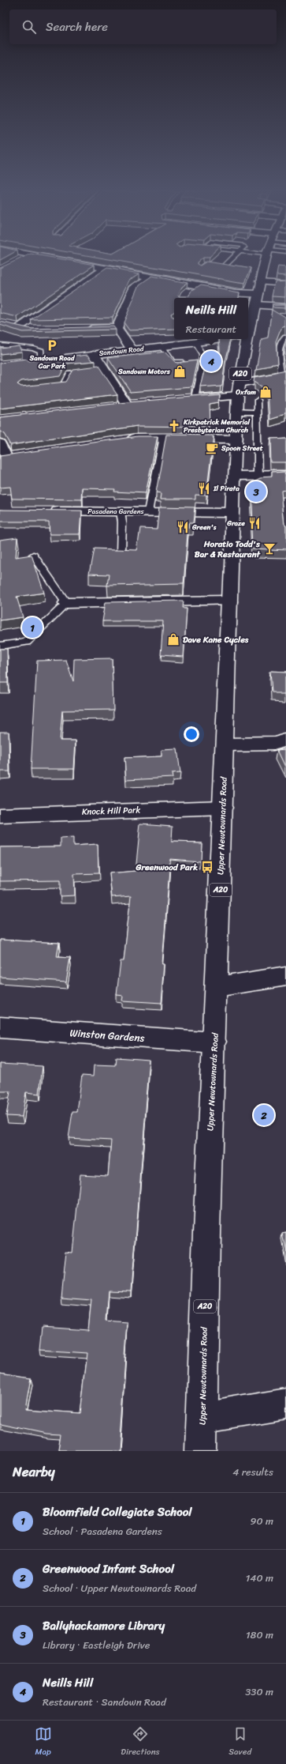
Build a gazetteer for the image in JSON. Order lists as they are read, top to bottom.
{
  "streets": {
    "street": [
      "Sandown Road",
      "A20",
      "Pasadena Gardens",
      "Knock Hill Park",
      "Upper Newtownards Road",
      "Winston Gardens"
    ]
  },
  "crossings": [
    ["Pasadena Gardens", "Upper Newtownards Road"],
    ["Knock Hill Park", "Upper Newtownards Road"],
    ["Upper Newtownards Road", "Winston Gardens"]
  ],
  "places": {
    "parking": ["Sandown Road Car Park"],
    "shop": ["Sandown Motors", "Oxfam", "Dave Kane Cycles"],
    "church": ["Kirkpatrick Memorial Presbyterian Church"],
    "cafe": ["Spoon Street"],
    "restaurant": ["Il Pirata", "Graze", "Green's"],
    "bar": ["Horatio Todd's Bar & Restaurant"],
    "bus stop": ["Greenwood Park"]
  },
  "page": {
    "search": "Search here",
    "popup": ["Neills Hill", "Restaurant"],
    "pins": [
      "4",
      "3",
      "1",
      "2"
    ],
    "heading": ["Nearby", "4 results"],
    "list": [
      {
        "mark": "1",
        "name": "Bloomfield Collegiate School",
        "note": "School · Pasadena Gardens",
        "value": "90 m"
      },
      {
        "mark": "2",
        "name": "Greenwood Infant School",
        "note": "School · Upper Newtownards Road",
        "value": "140 m"
      },
      {
        "mark": "3",
        "name": "Ballyhackamore Library",
        "note": "Library · Eastleigh Drive",
        "value": "180 m"
      },
      {
        "mark": "4",
        "name": "Neills Hill",
        "note": "Restaurant · Sandown Road",
        "value": "330 m"
      }
    ],
    "nav": ["Map", "Directions", "Saved"]
  }
}
